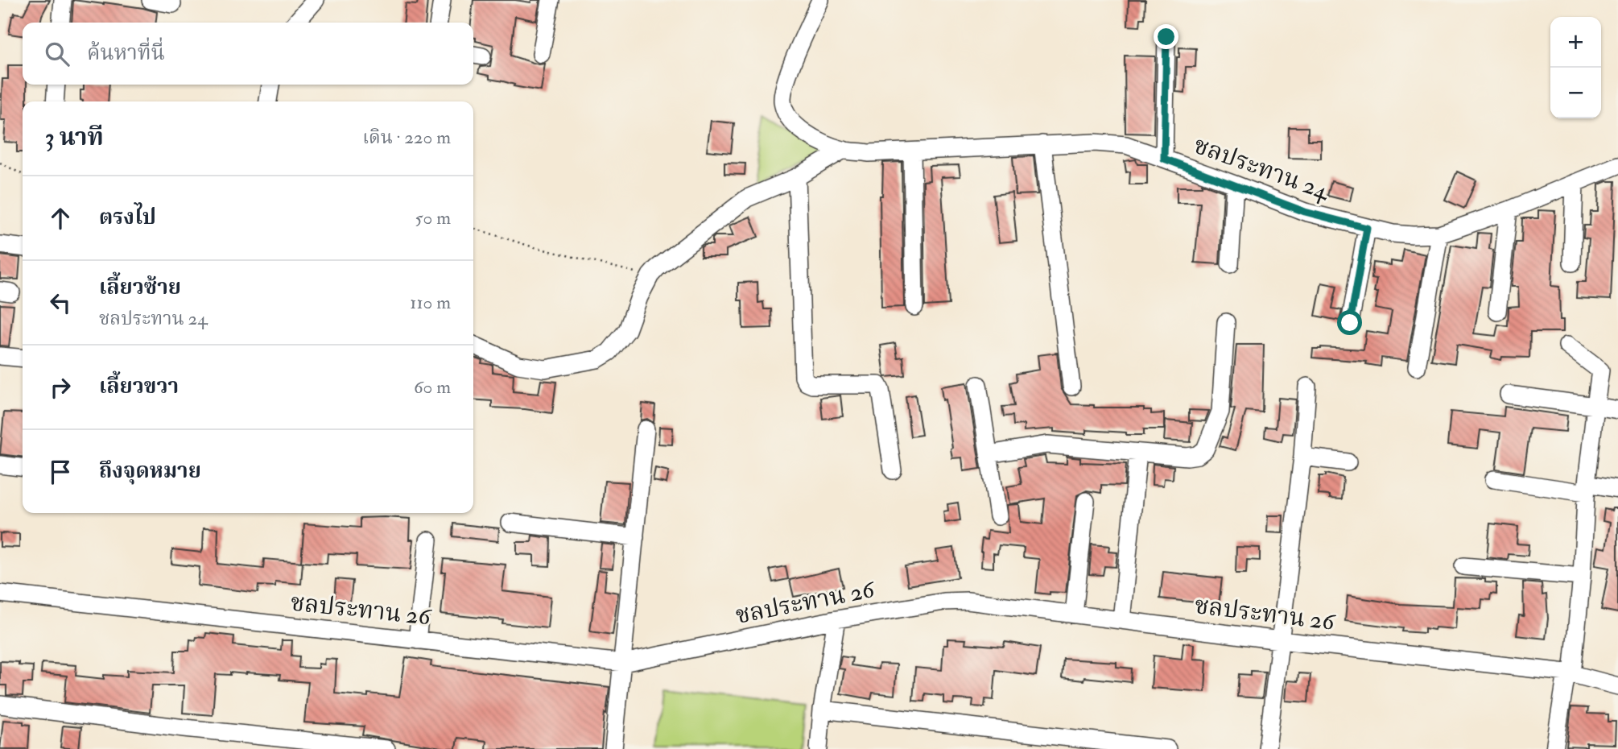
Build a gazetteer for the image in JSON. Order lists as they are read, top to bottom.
{
  "streets": {
    "street": ["ชลประทาน 24", "ชลประทาน 26"]
  },
  "page": {
    "map_buttons": ["+", "−"],
    "search": "ค้นหาที่นี่",
    "heading": ["3 นาที", "เดิน · 220 m"],
    "list": [
      ["ตรงไป", "50 m"],
      ["เลี้ยวซ้าย", "ชลประทาน 24", "110 m"],
      ["เลี้ยวขวา", "60 m"],
      "ถึงจุดหมาย"
    ]
  }
}
